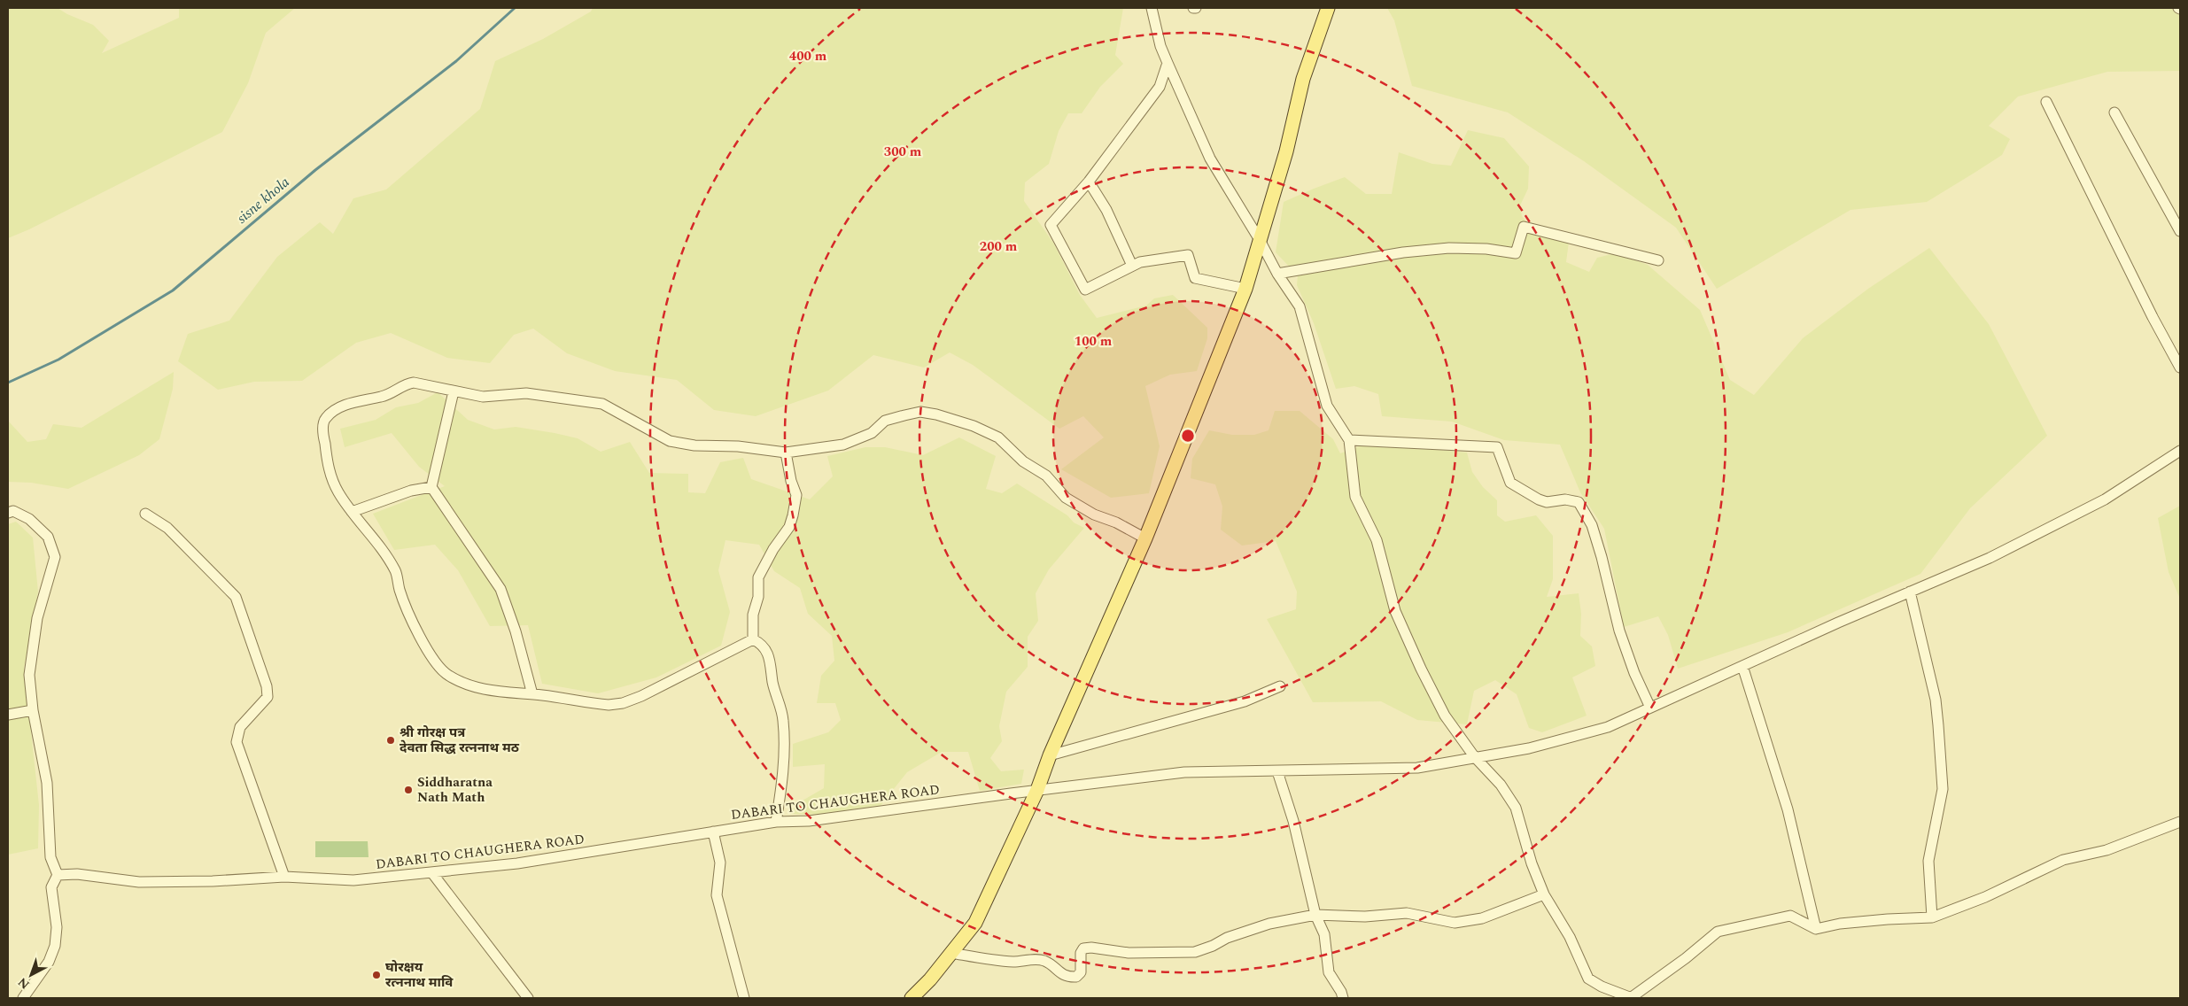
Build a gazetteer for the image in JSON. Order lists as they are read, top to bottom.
{
  "streets": {
    "street": ["DABARI TO CHAUGHERA ROAD"]
  },
  "water": ["sisne khola"],
  "places": ["श्री गोरक्ष पत्र देवता सिद्ध रत्ननाथ मठ", "Siddharatna Nath Math", "घोरक्षय रत्ननाथ मावि"],
  "north": "bottom left",
  "rings": [
    "400 m",
    "300 m",
    "200 m",
    "100 m"
  ]
}
